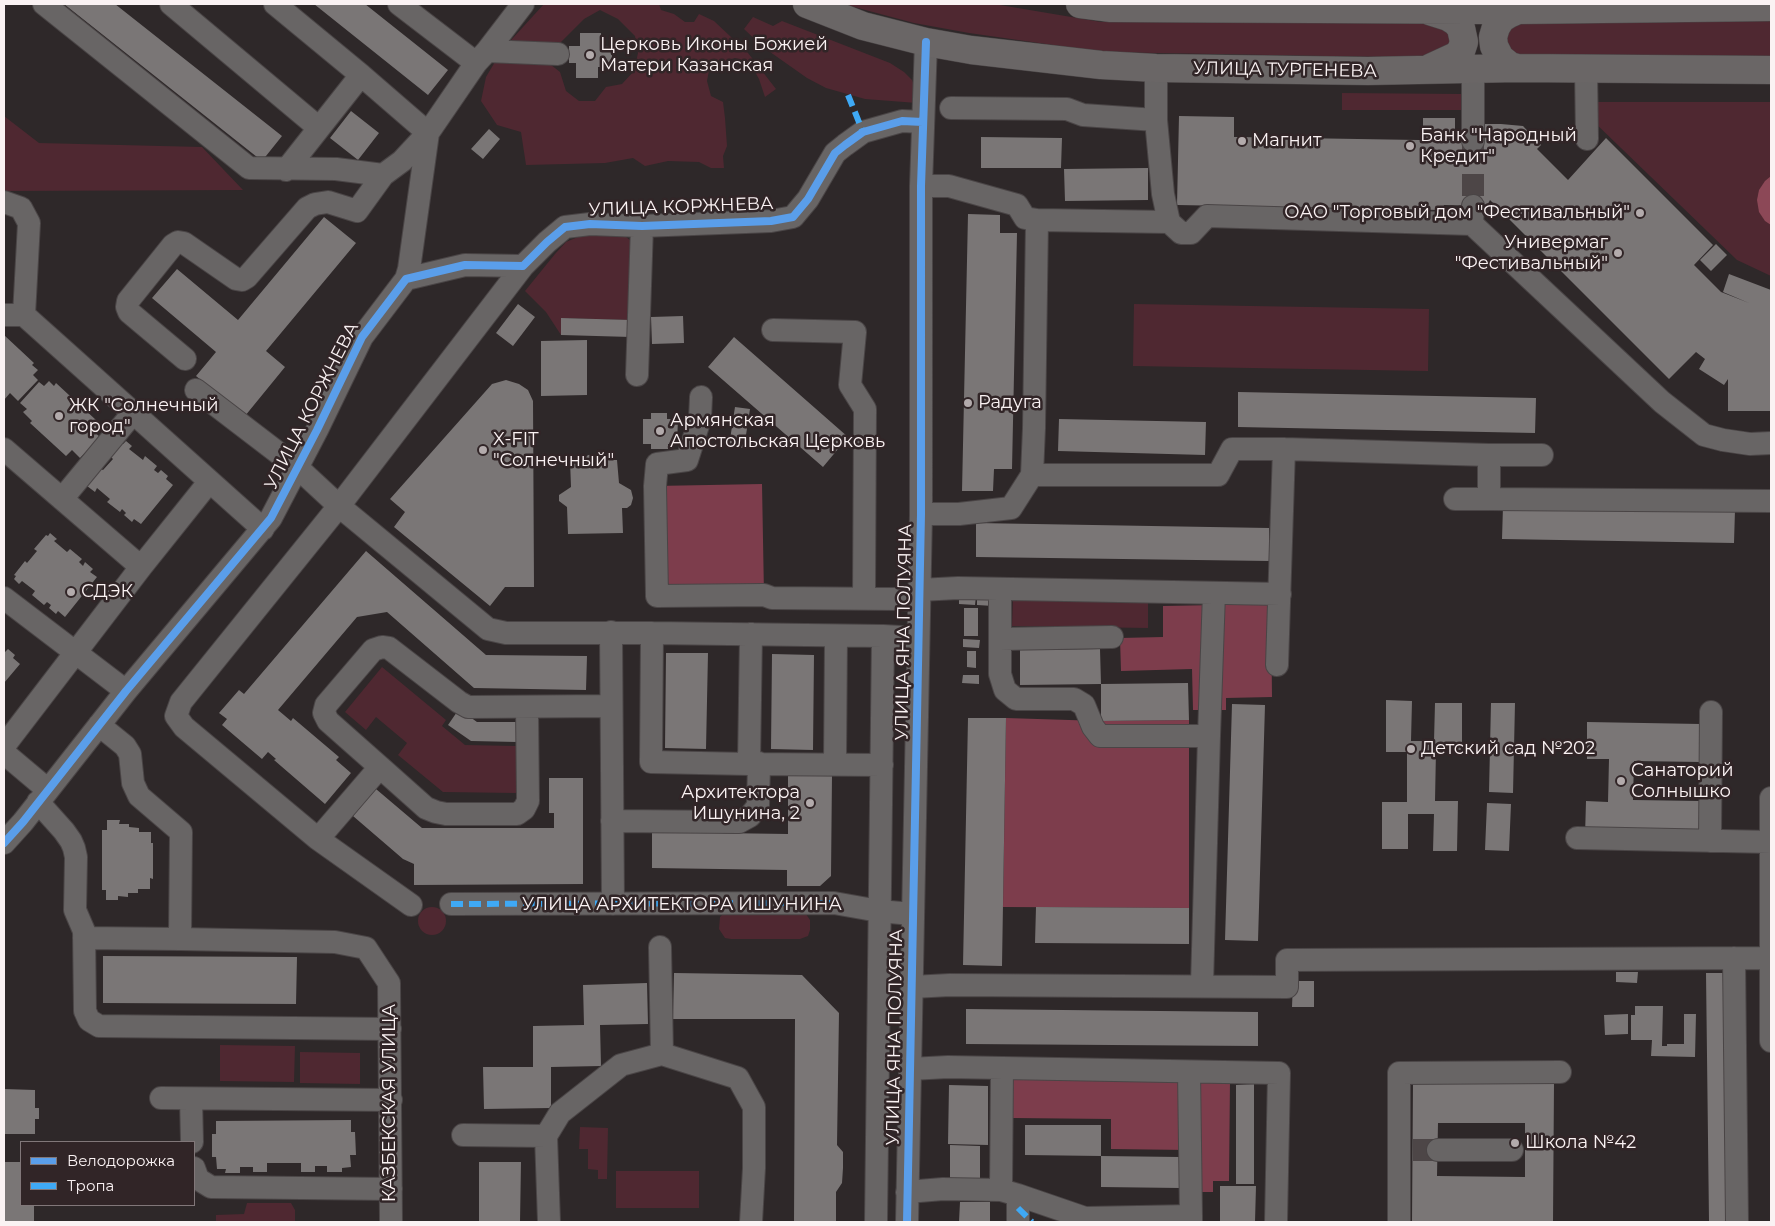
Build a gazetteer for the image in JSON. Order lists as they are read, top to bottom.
{
  "streets": {
    "main road": ["УЛИЦА ТУРГЕНЕВА"],
    "street": [
      "УЛИЦА КОРЖНЕВА",
      "УЛИЦА ЯНА ПОЛУЯНА",
      "УЛИЦА АРХИТЕКТОРА ИШУНИНА",
      "КАЗБЕКСКАЯ УЛИЦА"
    ]
  },
  "crossings": [
    ["УЛИЦА ТУРГЕНЕВА", "УЛИЦА ЯНА ПОЛУЯНА"],
    ["УЛИЦА КОРЖНЕВА", "УЛИЦА ЯНА ПОЛУЯНА"],
    ["УЛИЦА ЯНА ПОЛУЯНА", "УЛИЦА АРХИТЕКТОРА ИШУНИНА"]
  ],
  "places": [
    "Церковь Иконы Божией Матери Казанская",
    "Магнит",
    "Банк \"Народный Кредит\"",
    "ОАО \"Торговый дом \"Фестивальный\"",
    "Универмаг \"Фестивальный\"",
    "Радуга",
    "ЖК \"Солнечный город\"",
    "Армянская Апостольская Церковь",
    "X-FIT \"Солнечный\"",
    "СДЭК",
    "Детский сад №202",
    "Санаторий Солнышко",
    "Архитектора Ишунина, 2",
    "Школа №42"
  ],
  "legend": ["Велодорожка", "Тропа"]
}
